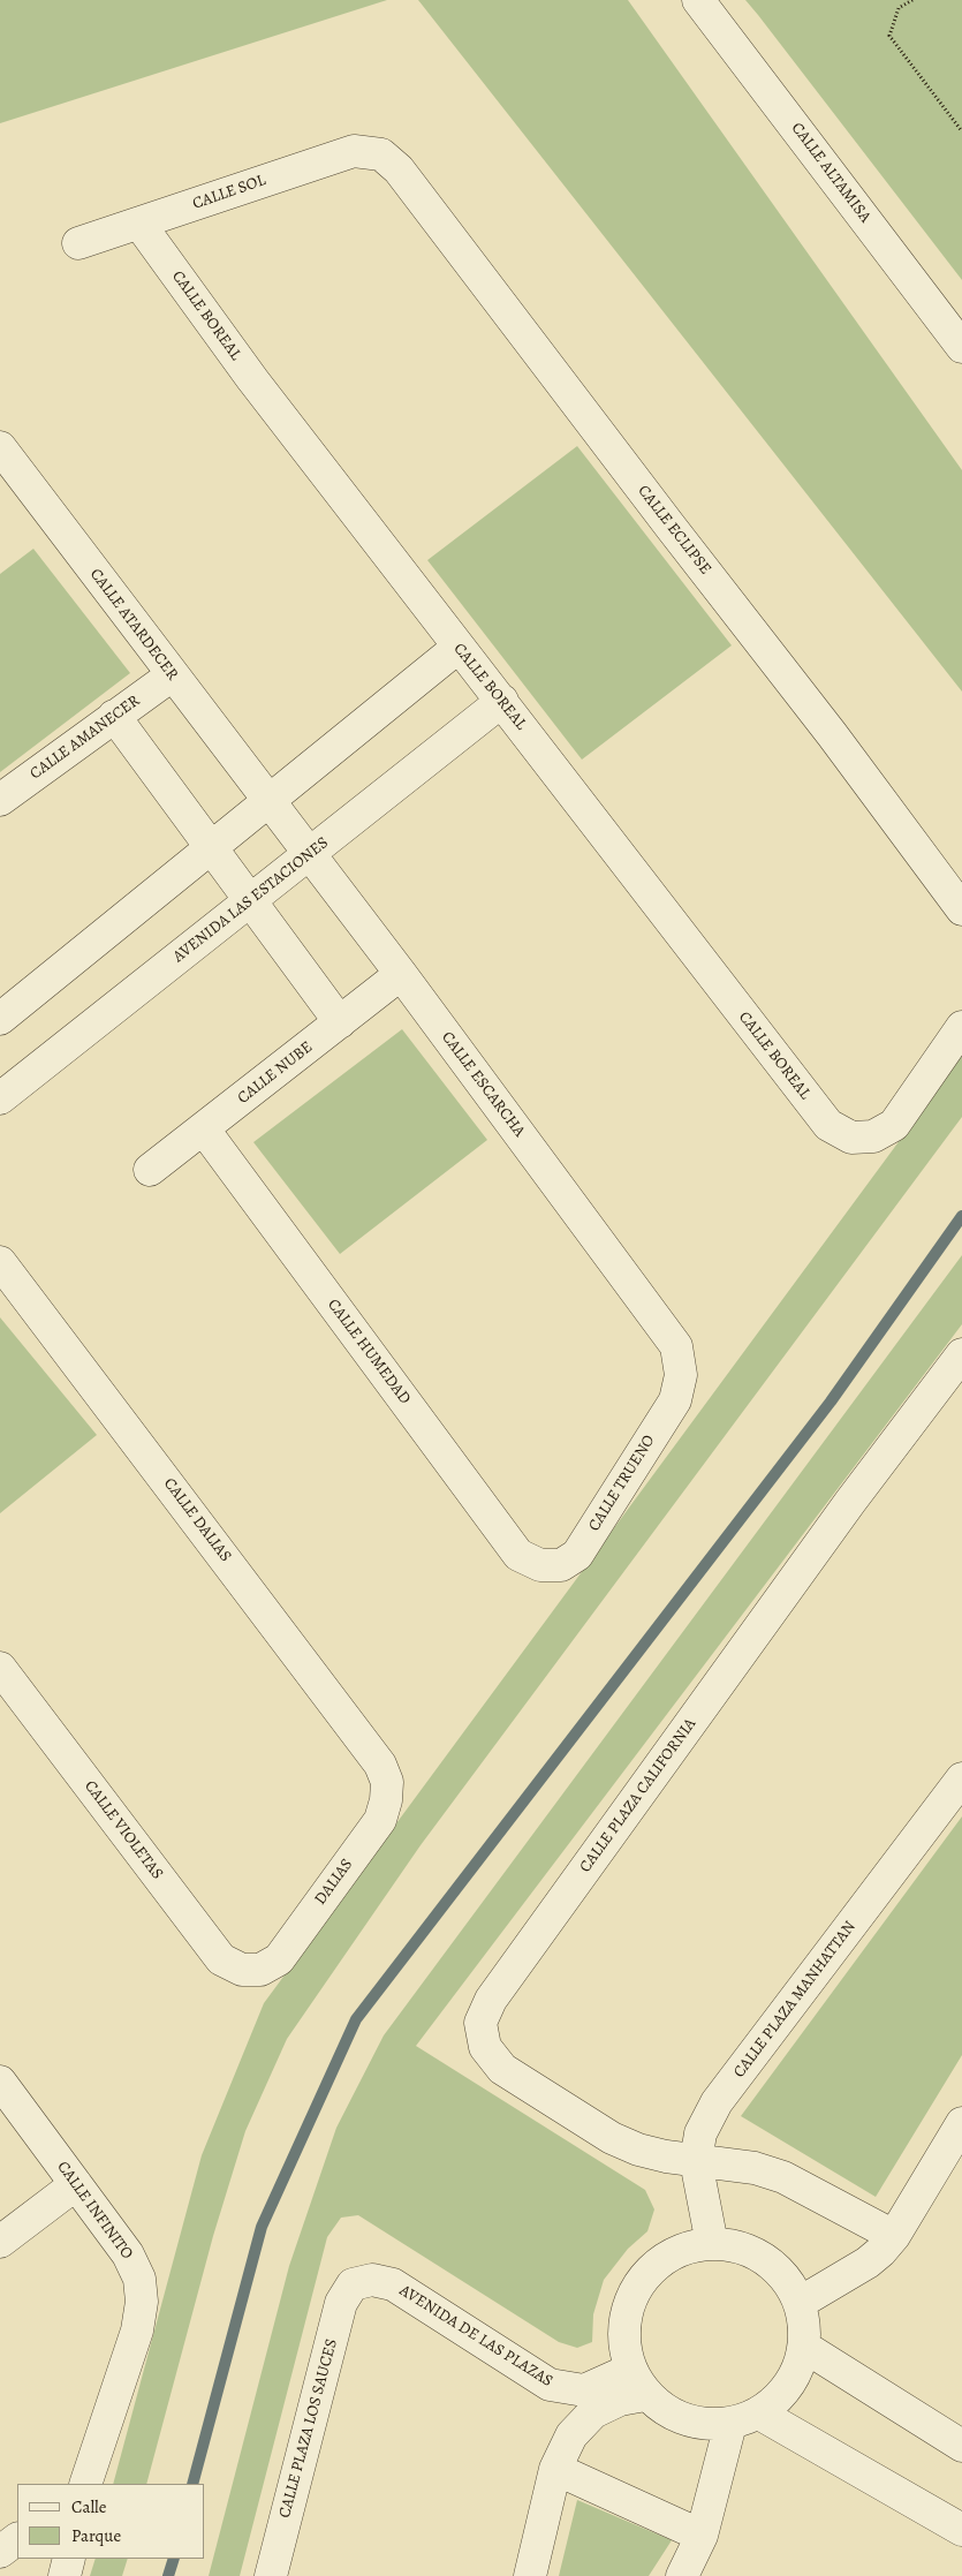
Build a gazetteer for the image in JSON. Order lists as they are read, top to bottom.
{
  "streets": {
    "street": [
      "CALLE ALTAMISA",
      "CALLE SOL",
      "CALLE BOREAL",
      "CALLE ECLIPSE",
      "CALLE ATARDECER",
      "CALLE AMANECER",
      "AVENIDA LAS ESTACIONES",
      "CALLE NUBE",
      "CALLE ESCARCHA",
      "CALLE HUMEDAD",
      "CALLE TRUENO",
      "CALLE DALIAS",
      "CALLE PLAZA CALIFORNIA",
      "CALLE VIOLETAS",
      "DALIAS",
      "CALLE PLAZA MANHATTAN",
      "CALLE INFINITO",
      "AVENIDA DE LAS PLAZAS",
      "CALLE PLAZA LOS SAUCES"
    ]
  },
  "crossings": [
    ["CALLE SOL", "CALLE BOREAL"],
    ["CALLE SOL", "CALLE ECLIPSE"],
    ["CALLE BOREAL", "AVENIDA LAS ESTACIONES"],
    ["CALLE ATARDECER", "CALLE AMANECER"],
    ["CALLE ATARDECER", "CALLE ESCARCHA"],
    ["AVENIDA LAS ESTACIONES", "CALLE ESCARCHA"],
    ["CALLE NUBE", "CALLE ESCARCHA"],
    ["CALLE NUBE", "CALLE HUMEDAD"],
    ["CALLE ESCARCHA", "CALLE TRUENO"],
    ["CALLE HUMEDAD", "CALLE TRUENO"],
    ["CALLE DALIAS", "DALIAS"],
    ["CALLE PLAZA CALIFORNIA", "CALLE PLAZA MANHATTAN"],
    ["CALLE VIOLETAS", "DALIAS"],
    ["CALLE PLAZA MANHATTAN", "AVENIDA DE LAS PLAZAS"],
    ["AVENIDA DE LAS PLAZAS", "CALLE PLAZA LOS SAUCES"]
  ],
  "legend": ["Calle", "Parque"]
}
